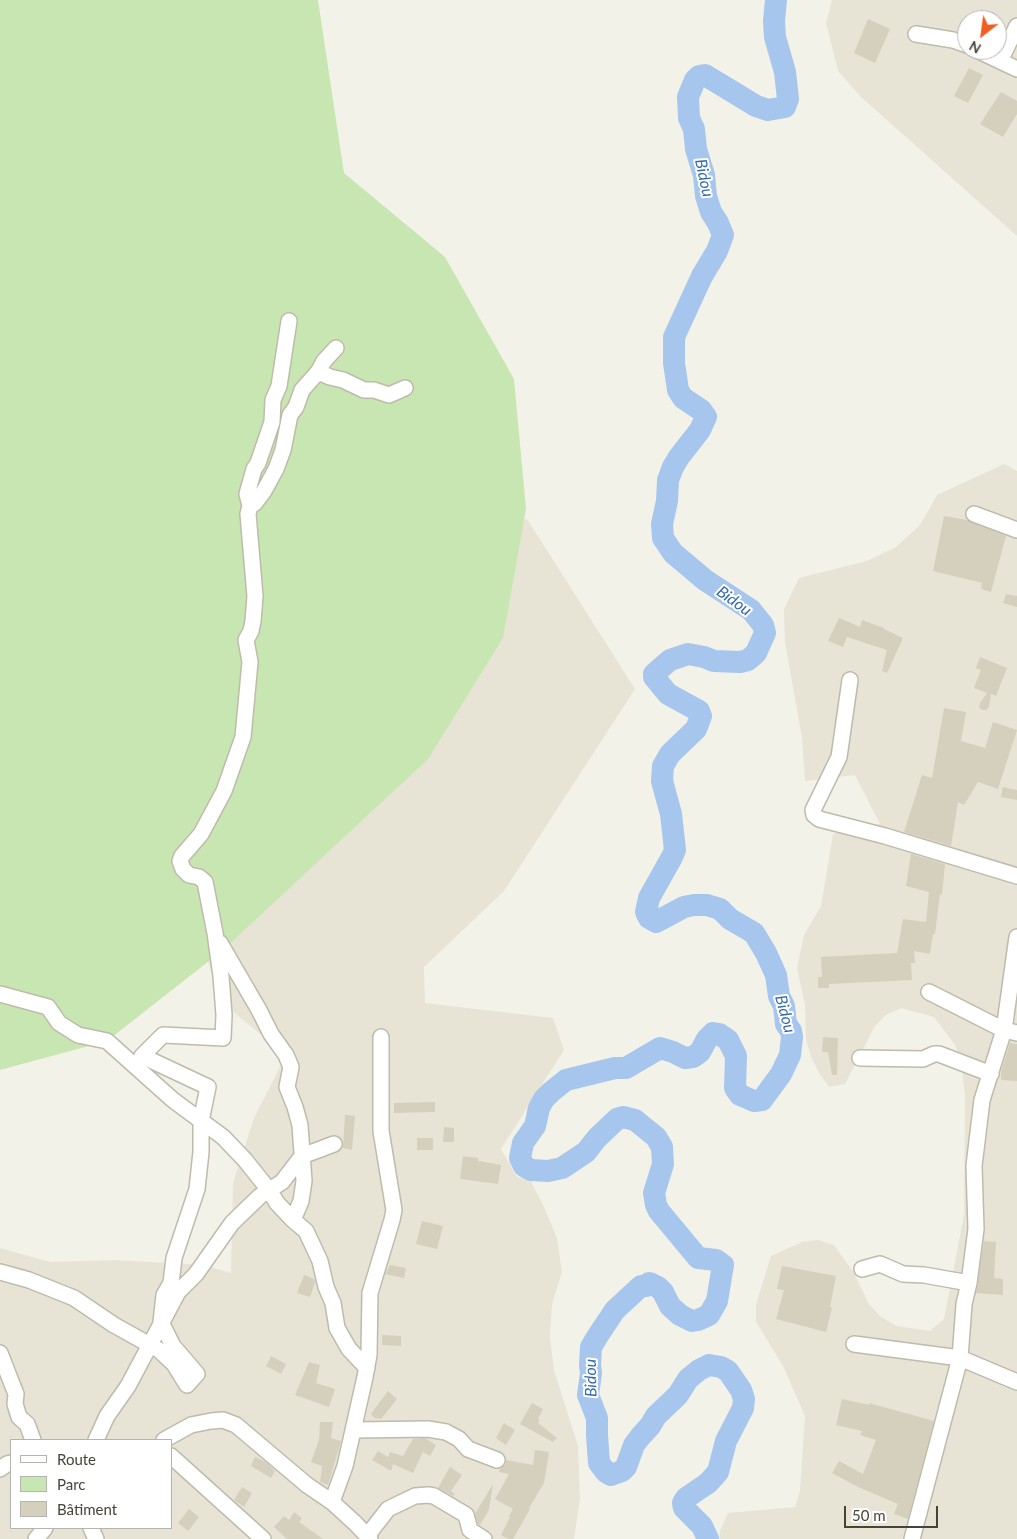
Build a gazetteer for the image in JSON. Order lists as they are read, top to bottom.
{
  "water": ["Bidou"],
  "legend": ["Route", "Parc", "Bâtiment"],
  "scale_bar": "50 m",
  "north": "bottom left"
}
